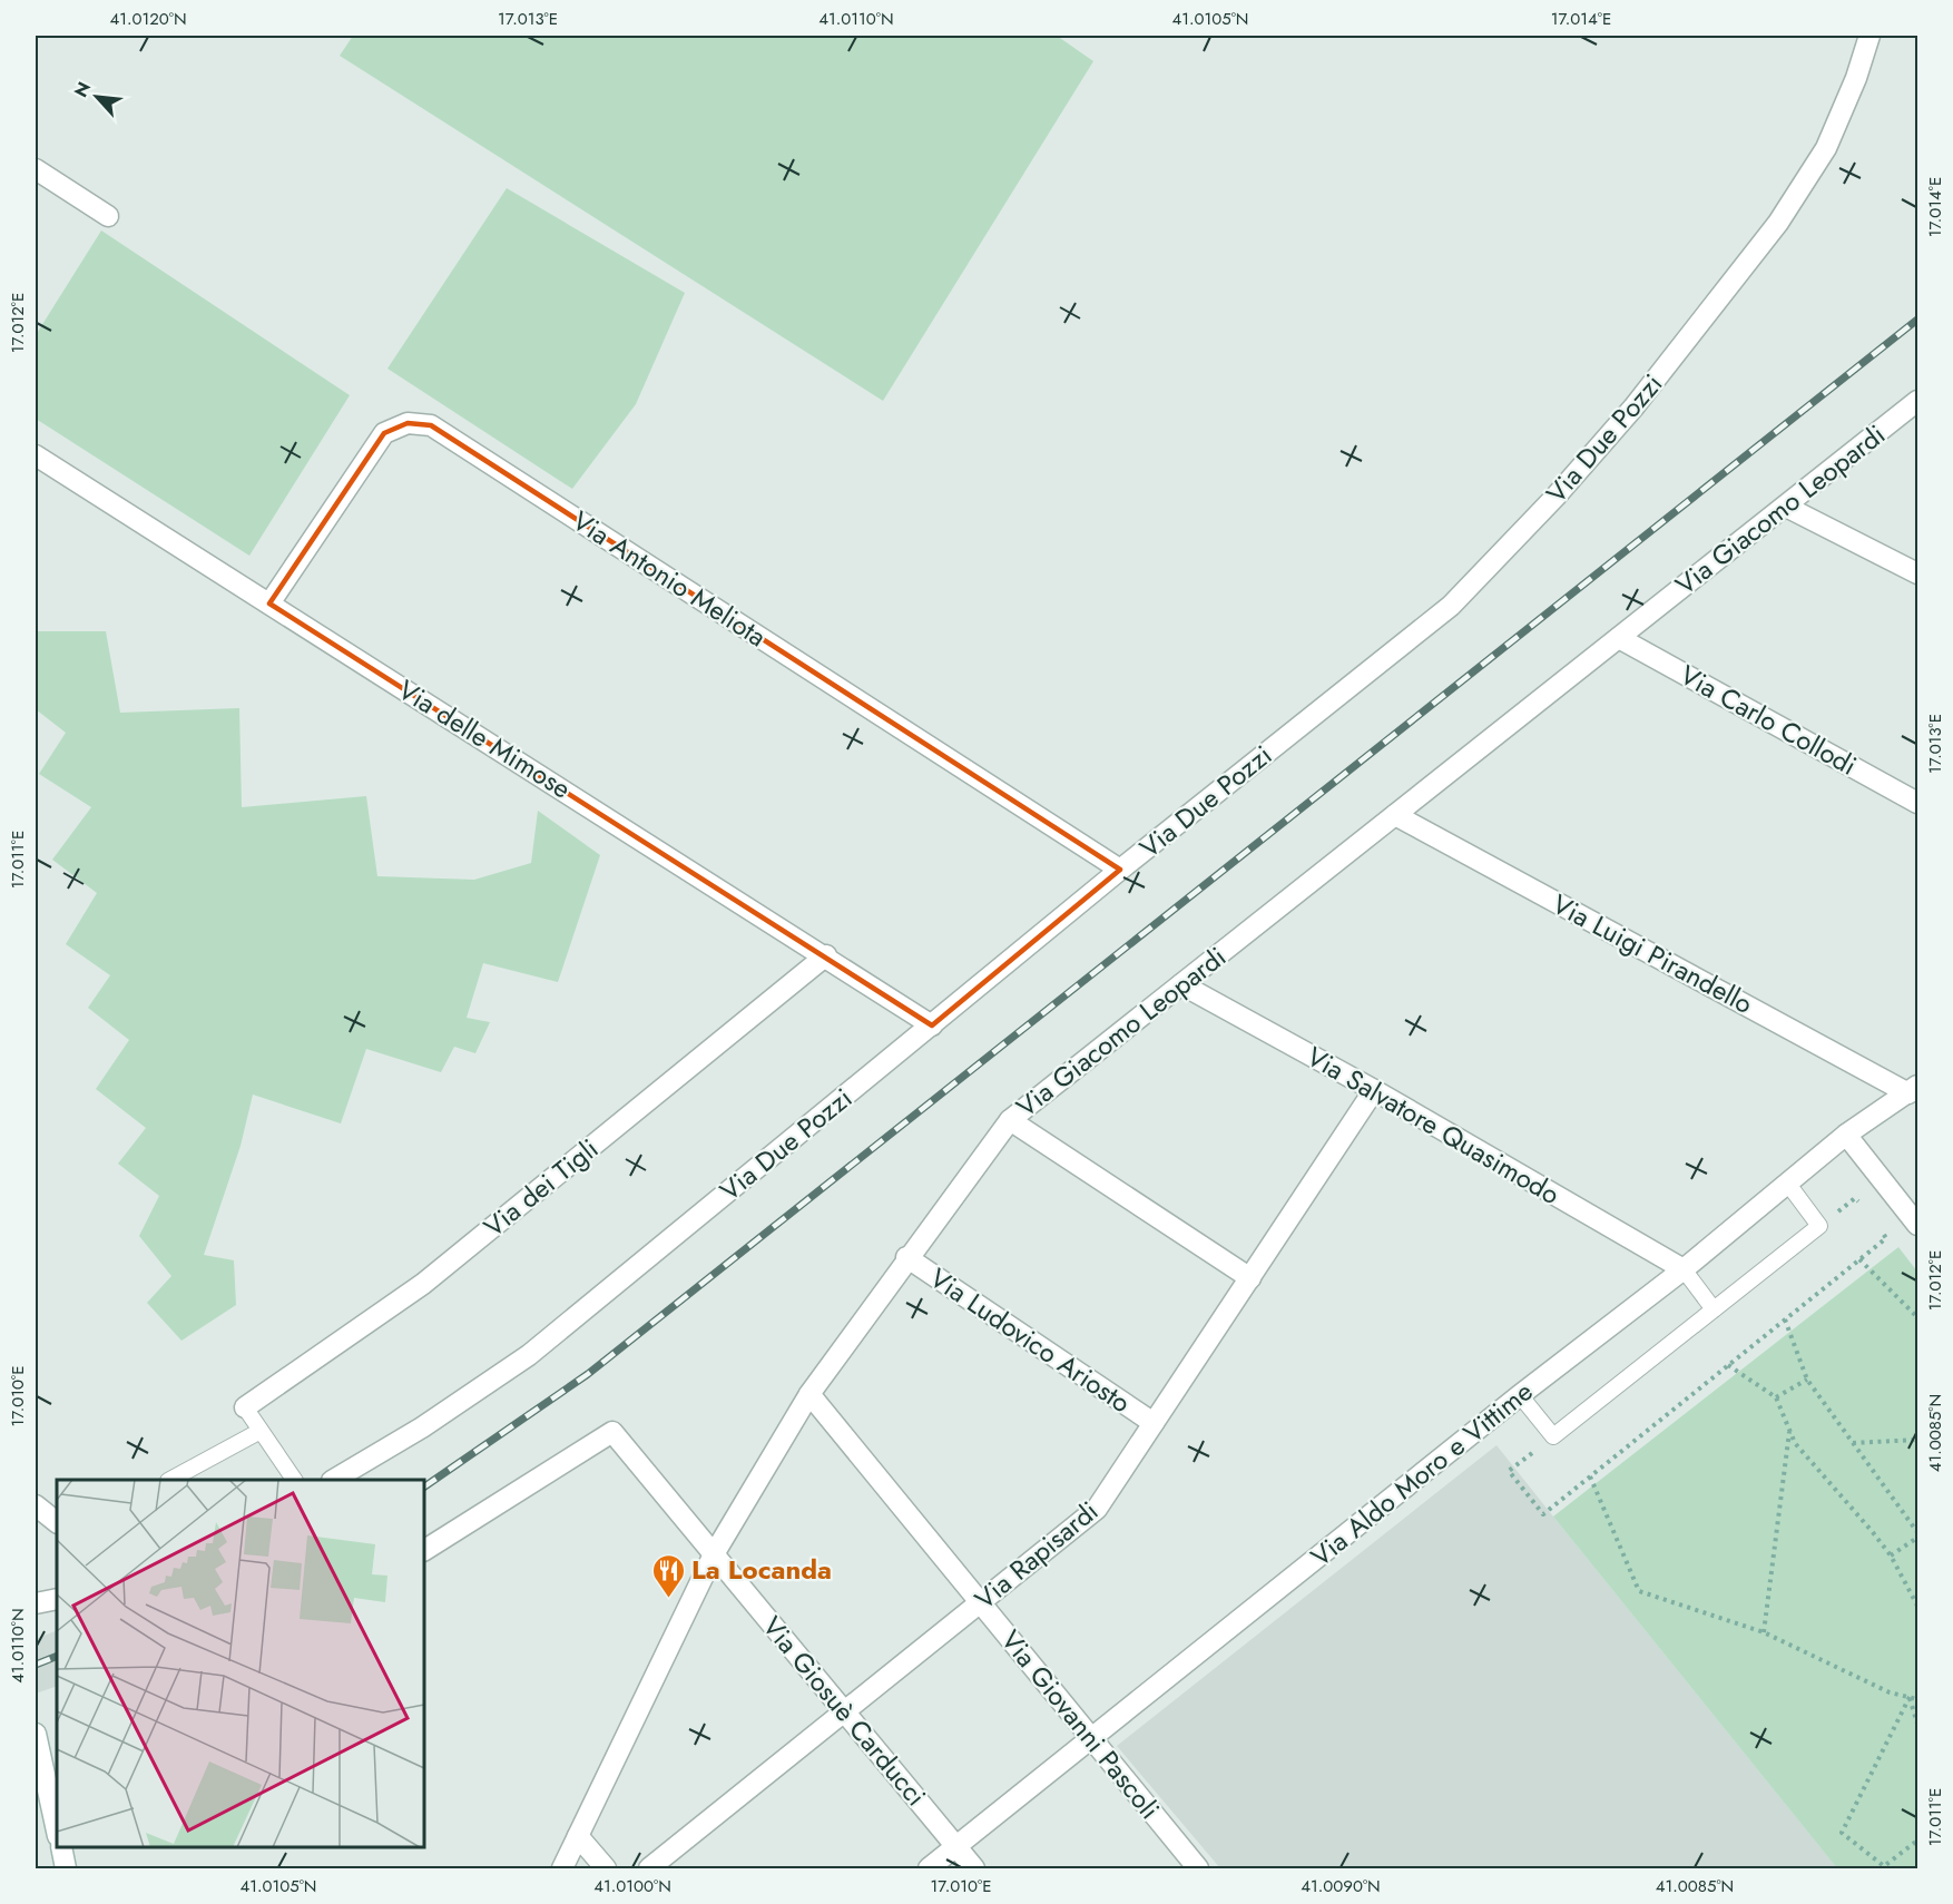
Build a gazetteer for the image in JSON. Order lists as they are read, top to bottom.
{
  "streets": {
    "street": [
      "Via Due Pozzi",
      "Via Giacomo Leopardi",
      "Via Antonio Meliota",
      "Via Carlo Collodi",
      "Via delle Mimose",
      "Via Luigi Pirandello",
      "Via Salvatore Quasimodo",
      "Via dei Tigli",
      "Via Ludovico Ariosto",
      "Via Aldo Moro e Vittime",
      "Via Rapisardi",
      "Via Giosuè Carducci",
      "Via Giovanni Pascoli"
    ]
  },
  "crossings": [
    ["Via Due Pozzi", "Via Antonio Meliota"],
    ["Via Due Pozzi", "Via delle Mimose"],
    ["Via Giacomo Leopardi", "Via Carlo Collodi"],
    ["Via Giacomo Leopardi", "Via Luigi Pirandello"],
    ["Via Giacomo Leopardi", "Via Salvatore Quasimodo"],
    ["Via Giacomo Leopardi", "Via Ludovico Ariosto"],
    ["Via Giacomo Leopardi", "Via Giosuè Carducci"],
    ["Via Giacomo Leopardi", "Via Giovanni Pascoli"],
    ["Via Antonio Meliota", "Via delle Mimose"],
    ["Via delle Mimose", "Via dei Tigli"],
    ["Via Luigi Pirandello", "Via Aldo Moro e Vittime"],
    ["Via Salvatore Quasimodo", "Via Aldo Moro e Vittime"],
    ["Via Salvatore Quasimodo", "Via Rapisardi"],
    ["Via Ludovico Ariosto", "Via Rapisardi"],
    ["Via Aldo Moro e Vittime", "Via Giosuè Carducci"],
    ["Via Aldo Moro e Vittime", "Via Giovanni Pascoli"],
    ["Via Rapisardi", "Via Giosuè Carducci"],
    ["Via Rapisardi", "Via Giovanni Pascoli"]
  ],
  "places": {
    "restaurant": ["La Locanda"]
  },
  "north": "top left",
  "coordinates": [
    "41.0120°N",
    "17.013°E",
    "41.0110°N",
    "41.0105°N",
    "17.014°E",
    "17.012°E",
    "17.011°E",
    "17.010°E",
    "41.0085°N",
    "41.0100°N",
    "41.0090°N"
  ]
}
